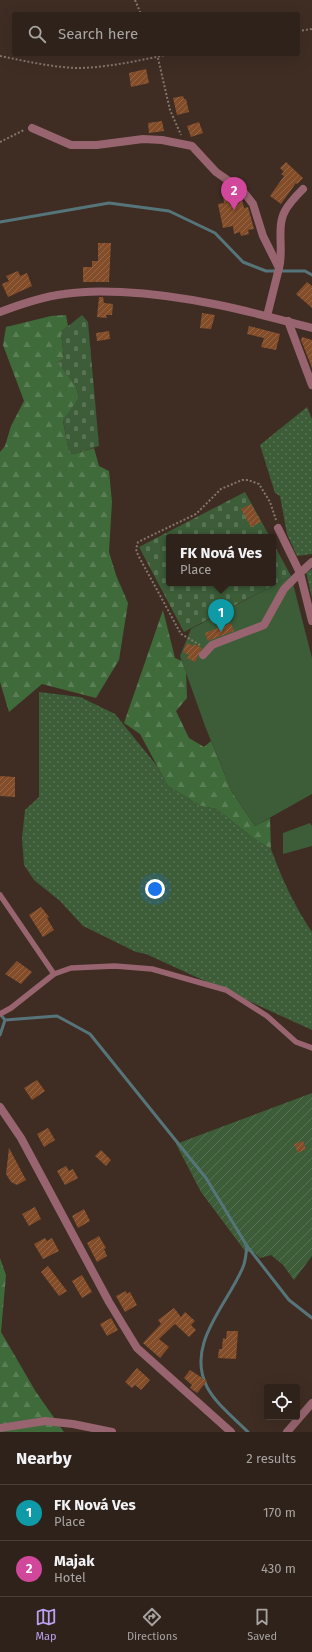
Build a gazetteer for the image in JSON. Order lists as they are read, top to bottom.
{
  "page": {
    "search": "Search here",
    "pins": ["2", "1"],
    "popup": ["FK Nová Ves", "Place"],
    "heading": ["Nearby", "2 results"],
    "list": [
      {
        "mark": "1",
        "name": "FK Nová Ves",
        "note": "Place",
        "value": "170 m"
      },
      {
        "mark": "2",
        "name": "Majak",
        "note": "Hotel",
        "value": "430 m"
      }
    ],
    "nav": ["Map", "Directions", "Saved"]
  }
}
